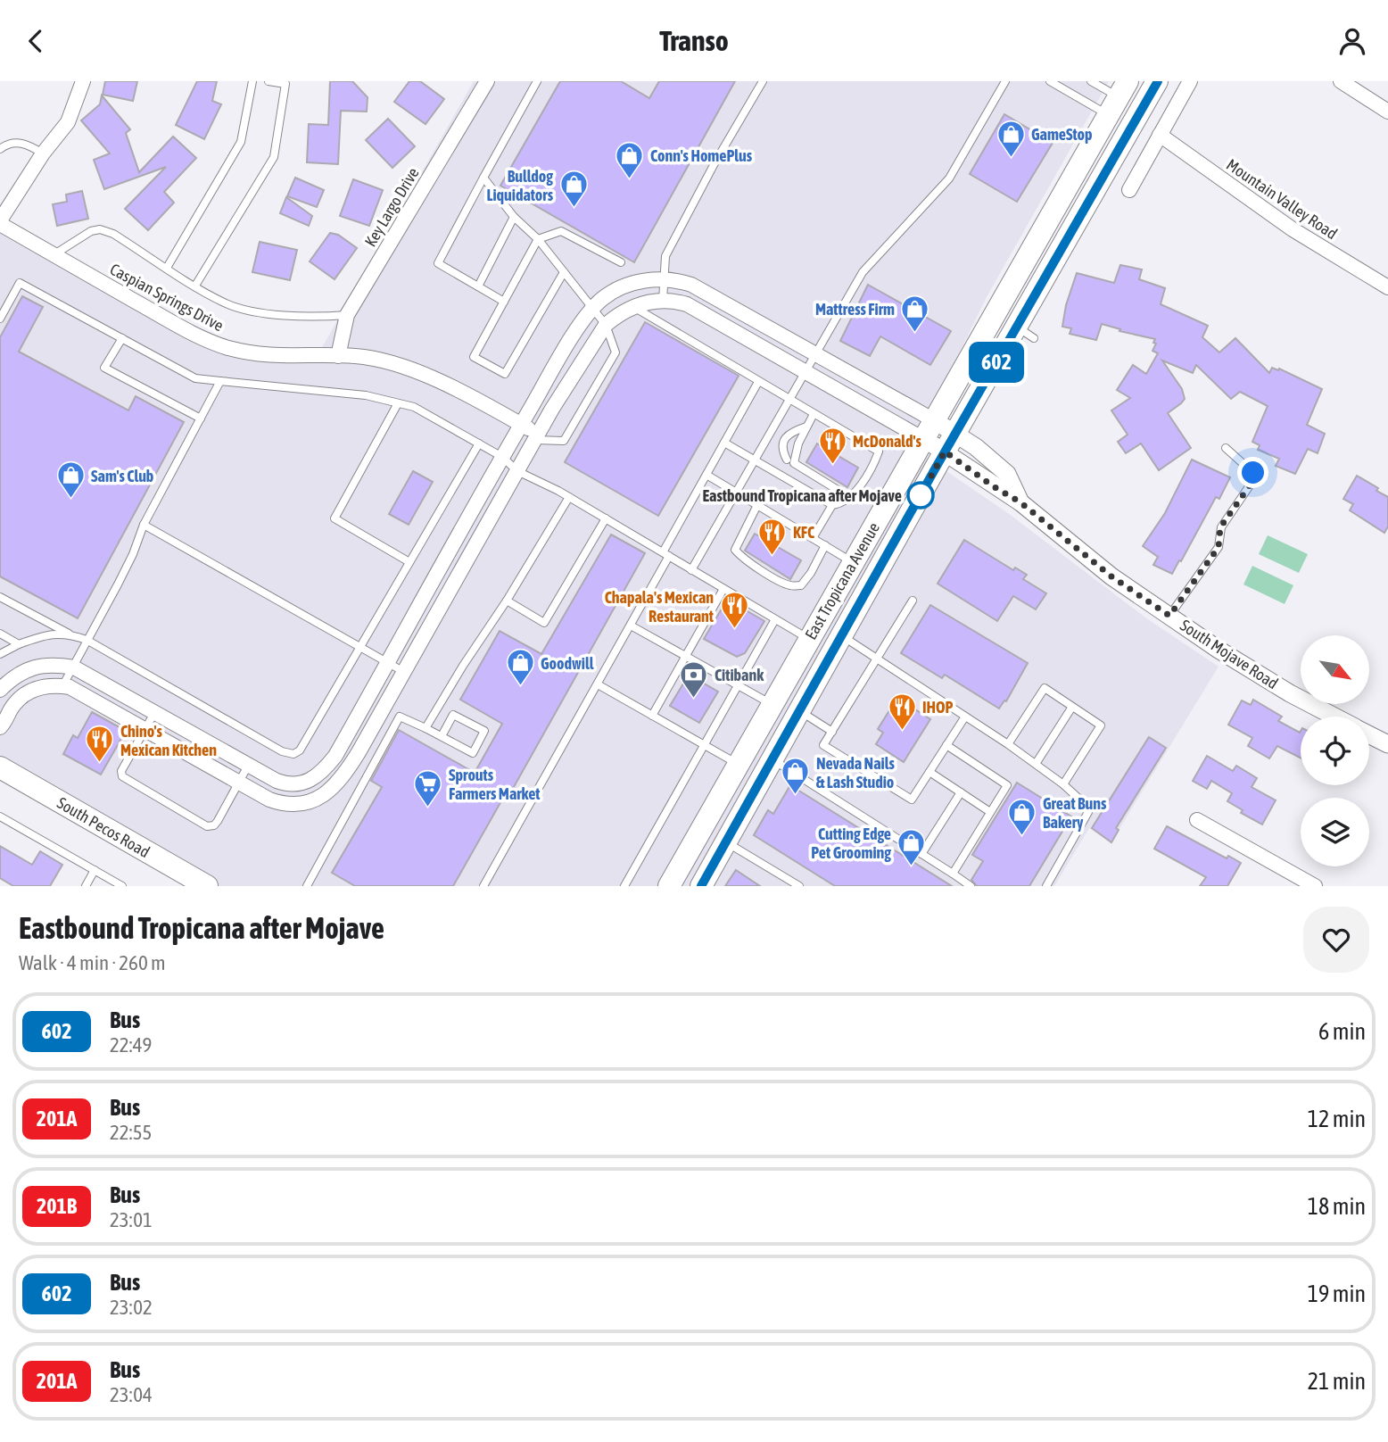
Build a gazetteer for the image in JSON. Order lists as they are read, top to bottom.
{
  "streets": {
    "main road": ["East Tropicana Avenue", "South Pecos Road"],
    "street": [
      "Mountain Valley Road",
      "Key Largo Drive",
      "Caspian Springs Drive",
      "South Mojave Road"
    ]
  },
  "crossings": [
    ["Key Largo Drive", "Caspian Springs Drive"],
    ["East Tropicana Avenue", "South Mojave Road"]
  ],
  "places": {
    "shop": [
      "GameStop",
      "Conn's HomePlus",
      "Bulldog Liquidators",
      "Mattress Firm",
      "Sam's Club",
      "Goodwill",
      "Nevada Nails & Lash Studio",
      "Great Buns Bakery",
      "Cutting Edge Pet Grooming"
    ],
    "restaurant": [
      "McDonald's",
      "KFC",
      "Chapala's Mexican Restaurant",
      "IHOP",
      "Chino's Mexican Kitchen"
    ],
    "other": ["Eastbound Tropicana after Mojave"],
    "bank": ["Citibank"],
    "supermarket": ["Sprouts Farmers Market"]
  },
  "lines": ["bus line 602"],
  "north": "bottom right",
  "page": {
    "header": "Transo",
    "on_map": "602",
    "heading": ["Eastbound Tropicana after Mojave", "Walk · 4 min · 260 m"],
    "list": [
      {
        "mark": "602",
        "name": "Bus",
        "note": "22:49",
        "value": "6 min"
      },
      {
        "mark": "201A",
        "name": "Bus",
        "note": "22:55",
        "value": "12 min"
      },
      {
        "mark": "201B",
        "name": "Bus",
        "note": "23:01",
        "value": "18 min"
      },
      {
        "mark": "602",
        "name": "Bus",
        "note": "23:02",
        "value": "19 min"
      },
      {
        "mark": "201A",
        "name": "Bus",
        "note": "23:04",
        "value": "21 min"
      }
    ]
  }
}
